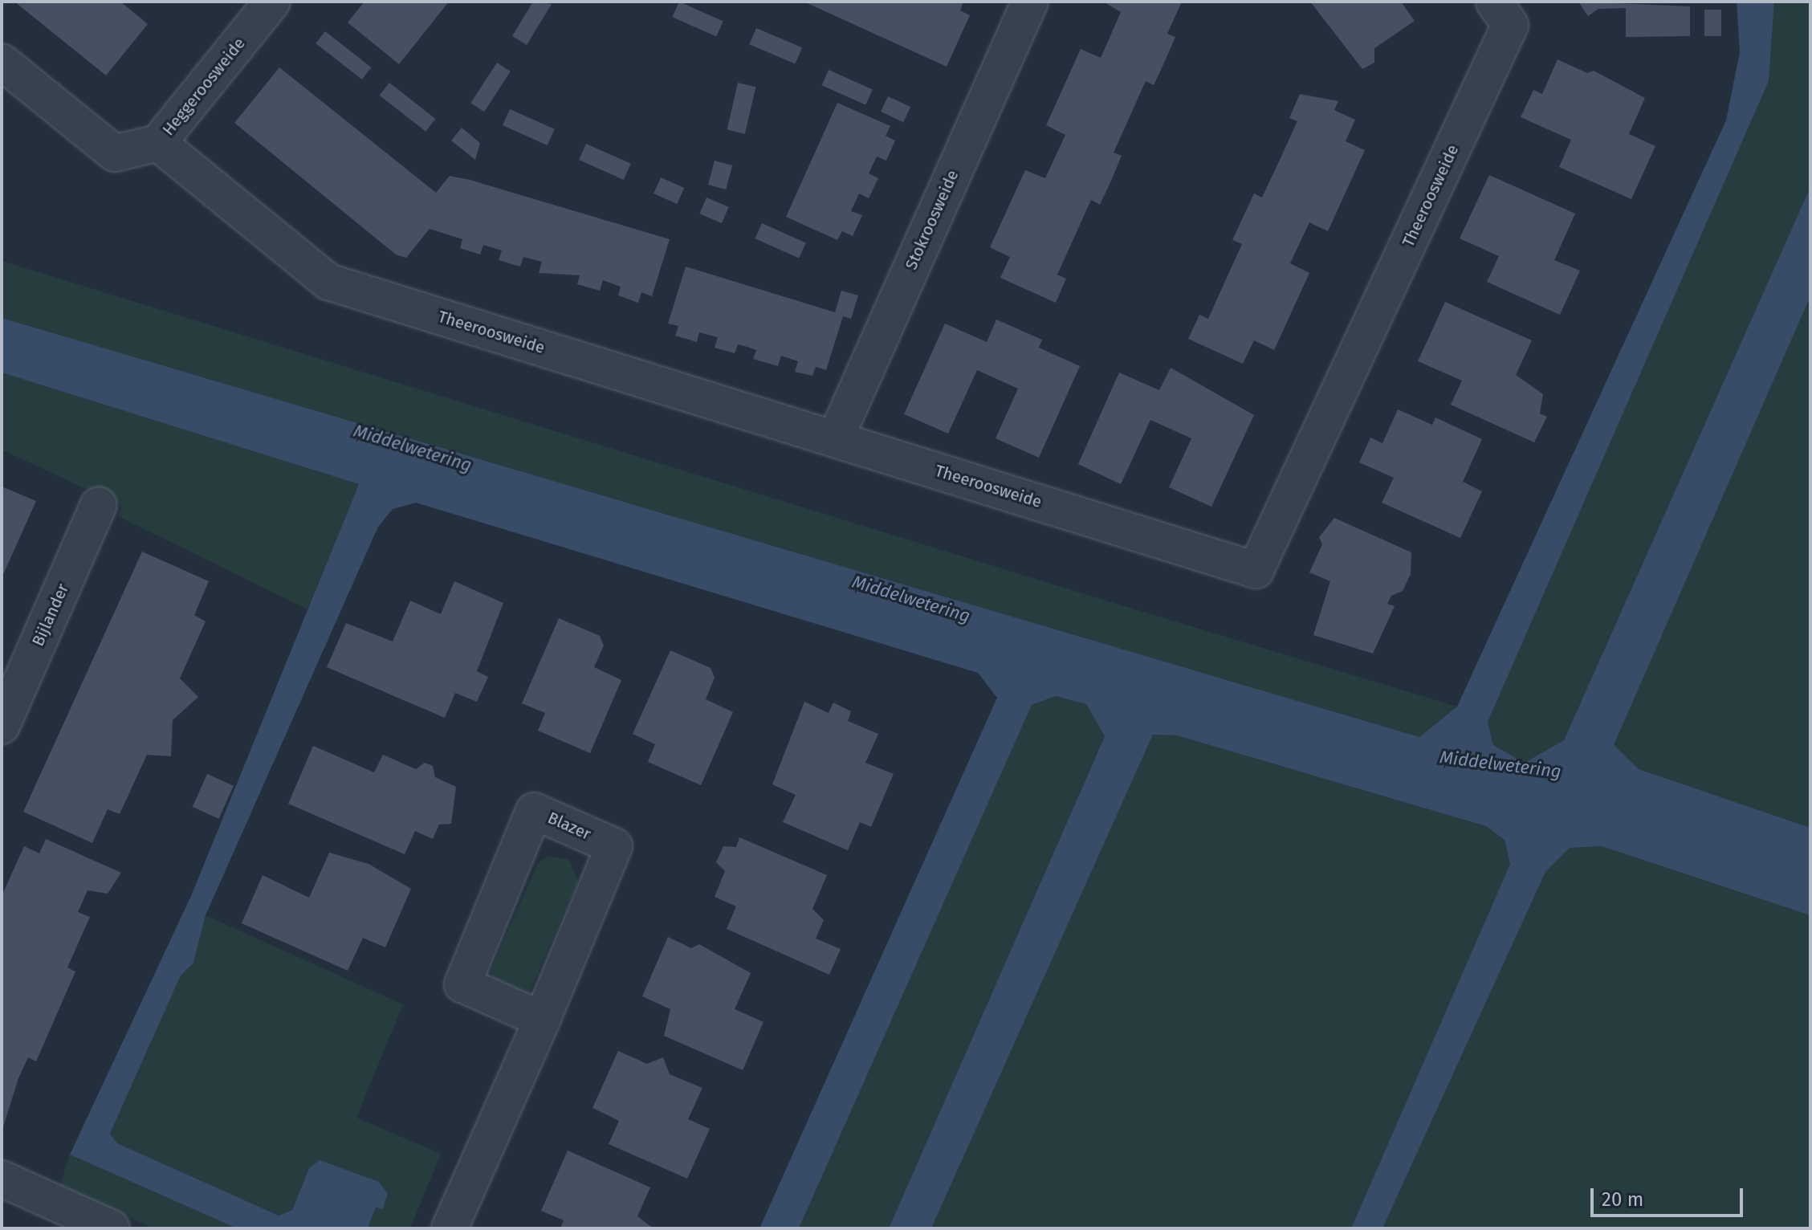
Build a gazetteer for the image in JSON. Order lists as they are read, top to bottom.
{
  "streets": {
    "street": [
      "Heggeroosweide",
      "Theeroosweide",
      "Stokroosweide",
      "Bijlander",
      "Blazer"
    ]
  },
  "crossings": [
    ["Heggeroosweide", "Theeroosweide"],
    ["Theeroosweide", "Stokroosweide"]
  ],
  "water": ["Middelwetering"],
  "scale_bar": "20 m"
}
